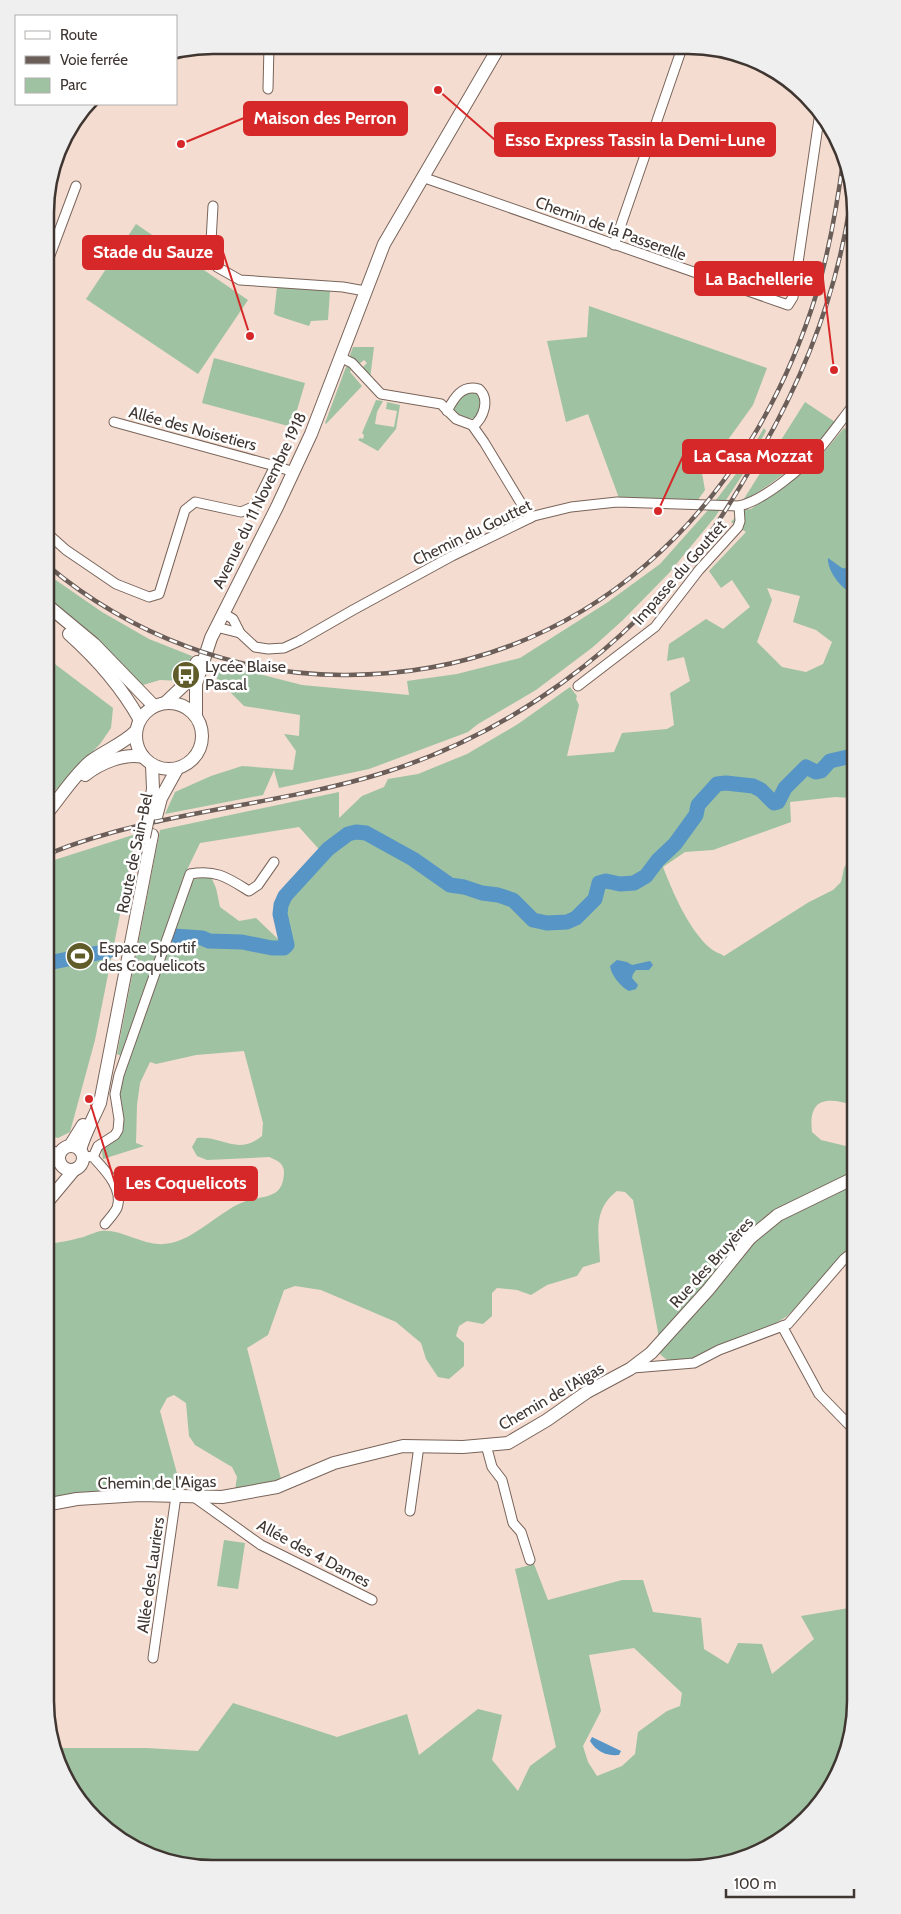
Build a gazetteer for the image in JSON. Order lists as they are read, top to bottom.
{
  "streets": {
    "main road": [
      "Avenue du 11 Novembre 1918",
      "Route de Sain-Bel",
      "Rue des Bruyères",
      "Chemin de l'Aigas"
    ],
    "street": [
      "Chemin de la Passerelle",
      "Allée des Noisetiers",
      "Chemin du Gouttet",
      "Impasse du Gouttet",
      "Allée des 4 Dames",
      "Allée des Lauriers"
    ]
  },
  "crossings": [
    ["Chemin de la Passerelle", "Avenue du 11 Novembre 1918"],
    ["Allée des Noisetiers", "Avenue du 11 Novembre 1918"],
    ["Avenue du 11 Novembre 1918", "Chemin du Gouttet"],
    ["Avenue du 11 Novembre 1918", "Route de Sain-Bel"],
    ["Chemin du Gouttet", "Impasse du Gouttet"],
    ["Rue des Bruyères", "Chemin de l'Aigas"],
    ["Chemin de l'Aigas", "Allée des 4 Dames"],
    ["Chemin de l'Aigas", "Allée des Lauriers"]
  ],
  "places": {
    "other": [
      "Esso Express Tassin la Demi-Lune",
      "Maison des Perron",
      "Stade du Sauze",
      "La Bachellerie",
      "La Casa Mozzat",
      "Les Coquelicots"
    ],
    "bus stop": ["Lycée Blaise Pascal"],
    "sports": ["Espace Sportif des Coquelicots"]
  },
  "legend": ["Route", "Voie ferrée", "Parc"],
  "scale_bar": "100 m"
}
